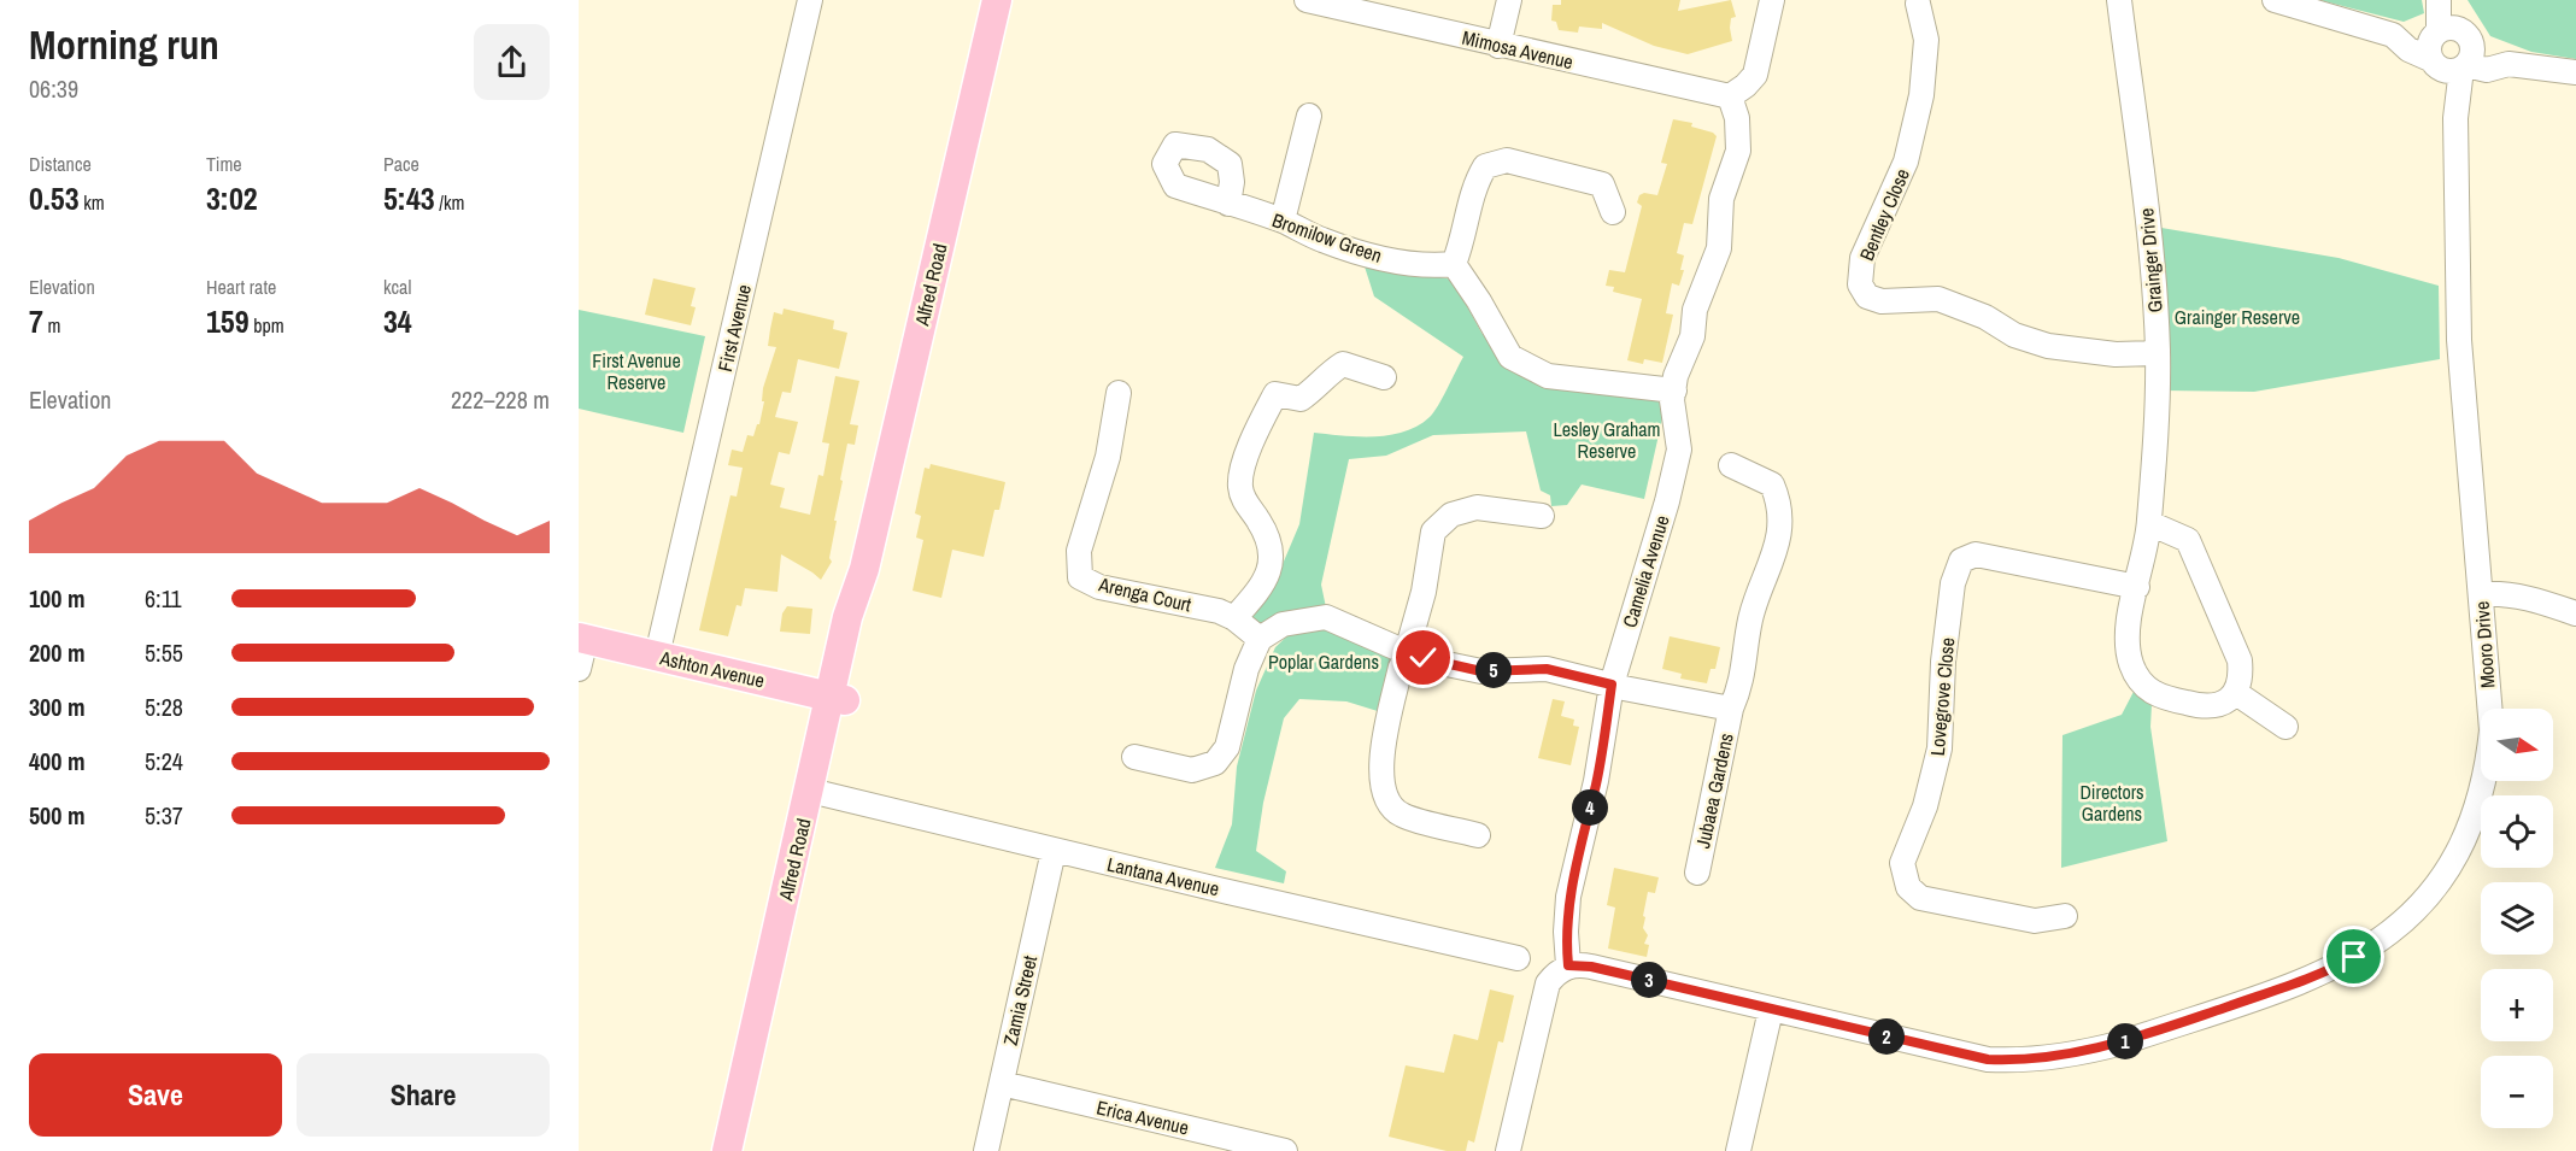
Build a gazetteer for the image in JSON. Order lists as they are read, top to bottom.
{
  "streets": {
    "main road": ["Alfred Road", "Ashton Avenue"],
    "street": [
      "Mimosa Avenue",
      "Bentley Close",
      "Bromilow Green",
      "Grainger Drive",
      "First Avenue",
      "Camelia Avenue",
      "Arenga Court",
      "Mooro Drive",
      "Lovegrove Close",
      "Jubaea Gardens",
      "Lantana Avenue",
      "Zamia Street",
      "Erica Avenue"
    ]
  },
  "crossings": [
    ["Mimosa Avenue", "Camelia Avenue"],
    ["Bentley Close", "Grainger Drive"],
    ["Grainger Drive", "Lovegrove Close"],
    ["Alfred Road", "Ashton Avenue"],
    ["Alfred Road", "Lantana Avenue"],
    ["First Avenue", "Ashton Avenue"],
    ["Camelia Avenue", "Mooro Drive"],
    ["Camelia Avenue", "Jubaea Gardens"],
    ["Lantana Avenue", "Zamia Street"],
    ["Zamia Street", "Erica Avenue"]
  ],
  "parks": [
    "Grainger Reserve",
    "First Avenue Reserve",
    "Lesley Graham Reserve",
    "Poplar Gardens",
    "Directors Gardens"
  ],
  "north": "right",
  "page": {
    "heading": ["Morning run", "06:39"],
    "stats": [
      ["Distance", "0.53 km"],
      ["Time", "3:02"],
      ["Pace", "5:43 /km"],
      ["Elevation", "7 m"],
      ["Heart rate", "159 bpm"],
      ["kcal", "34"]
    ],
    "chart": ["Elevation", "222–228 m"],
    "list": [
      {
        "name": "100 m",
        "note": "6:11"
      },
      {
        "name": "200 m",
        "note": "5:55"
      },
      {
        "name": "300 m",
        "note": "5:28"
      },
      {
        "name": "400 m",
        "note": "5:24"
      },
      {
        "name": "500 m",
        "note": "5:37"
      }
    ],
    "pins": [
      "5",
      "4",
      "3",
      "2",
      "1"
    ],
    "map_buttons": ["+", "−"],
    "buttons": ["Save", "Share"]
  }
}
